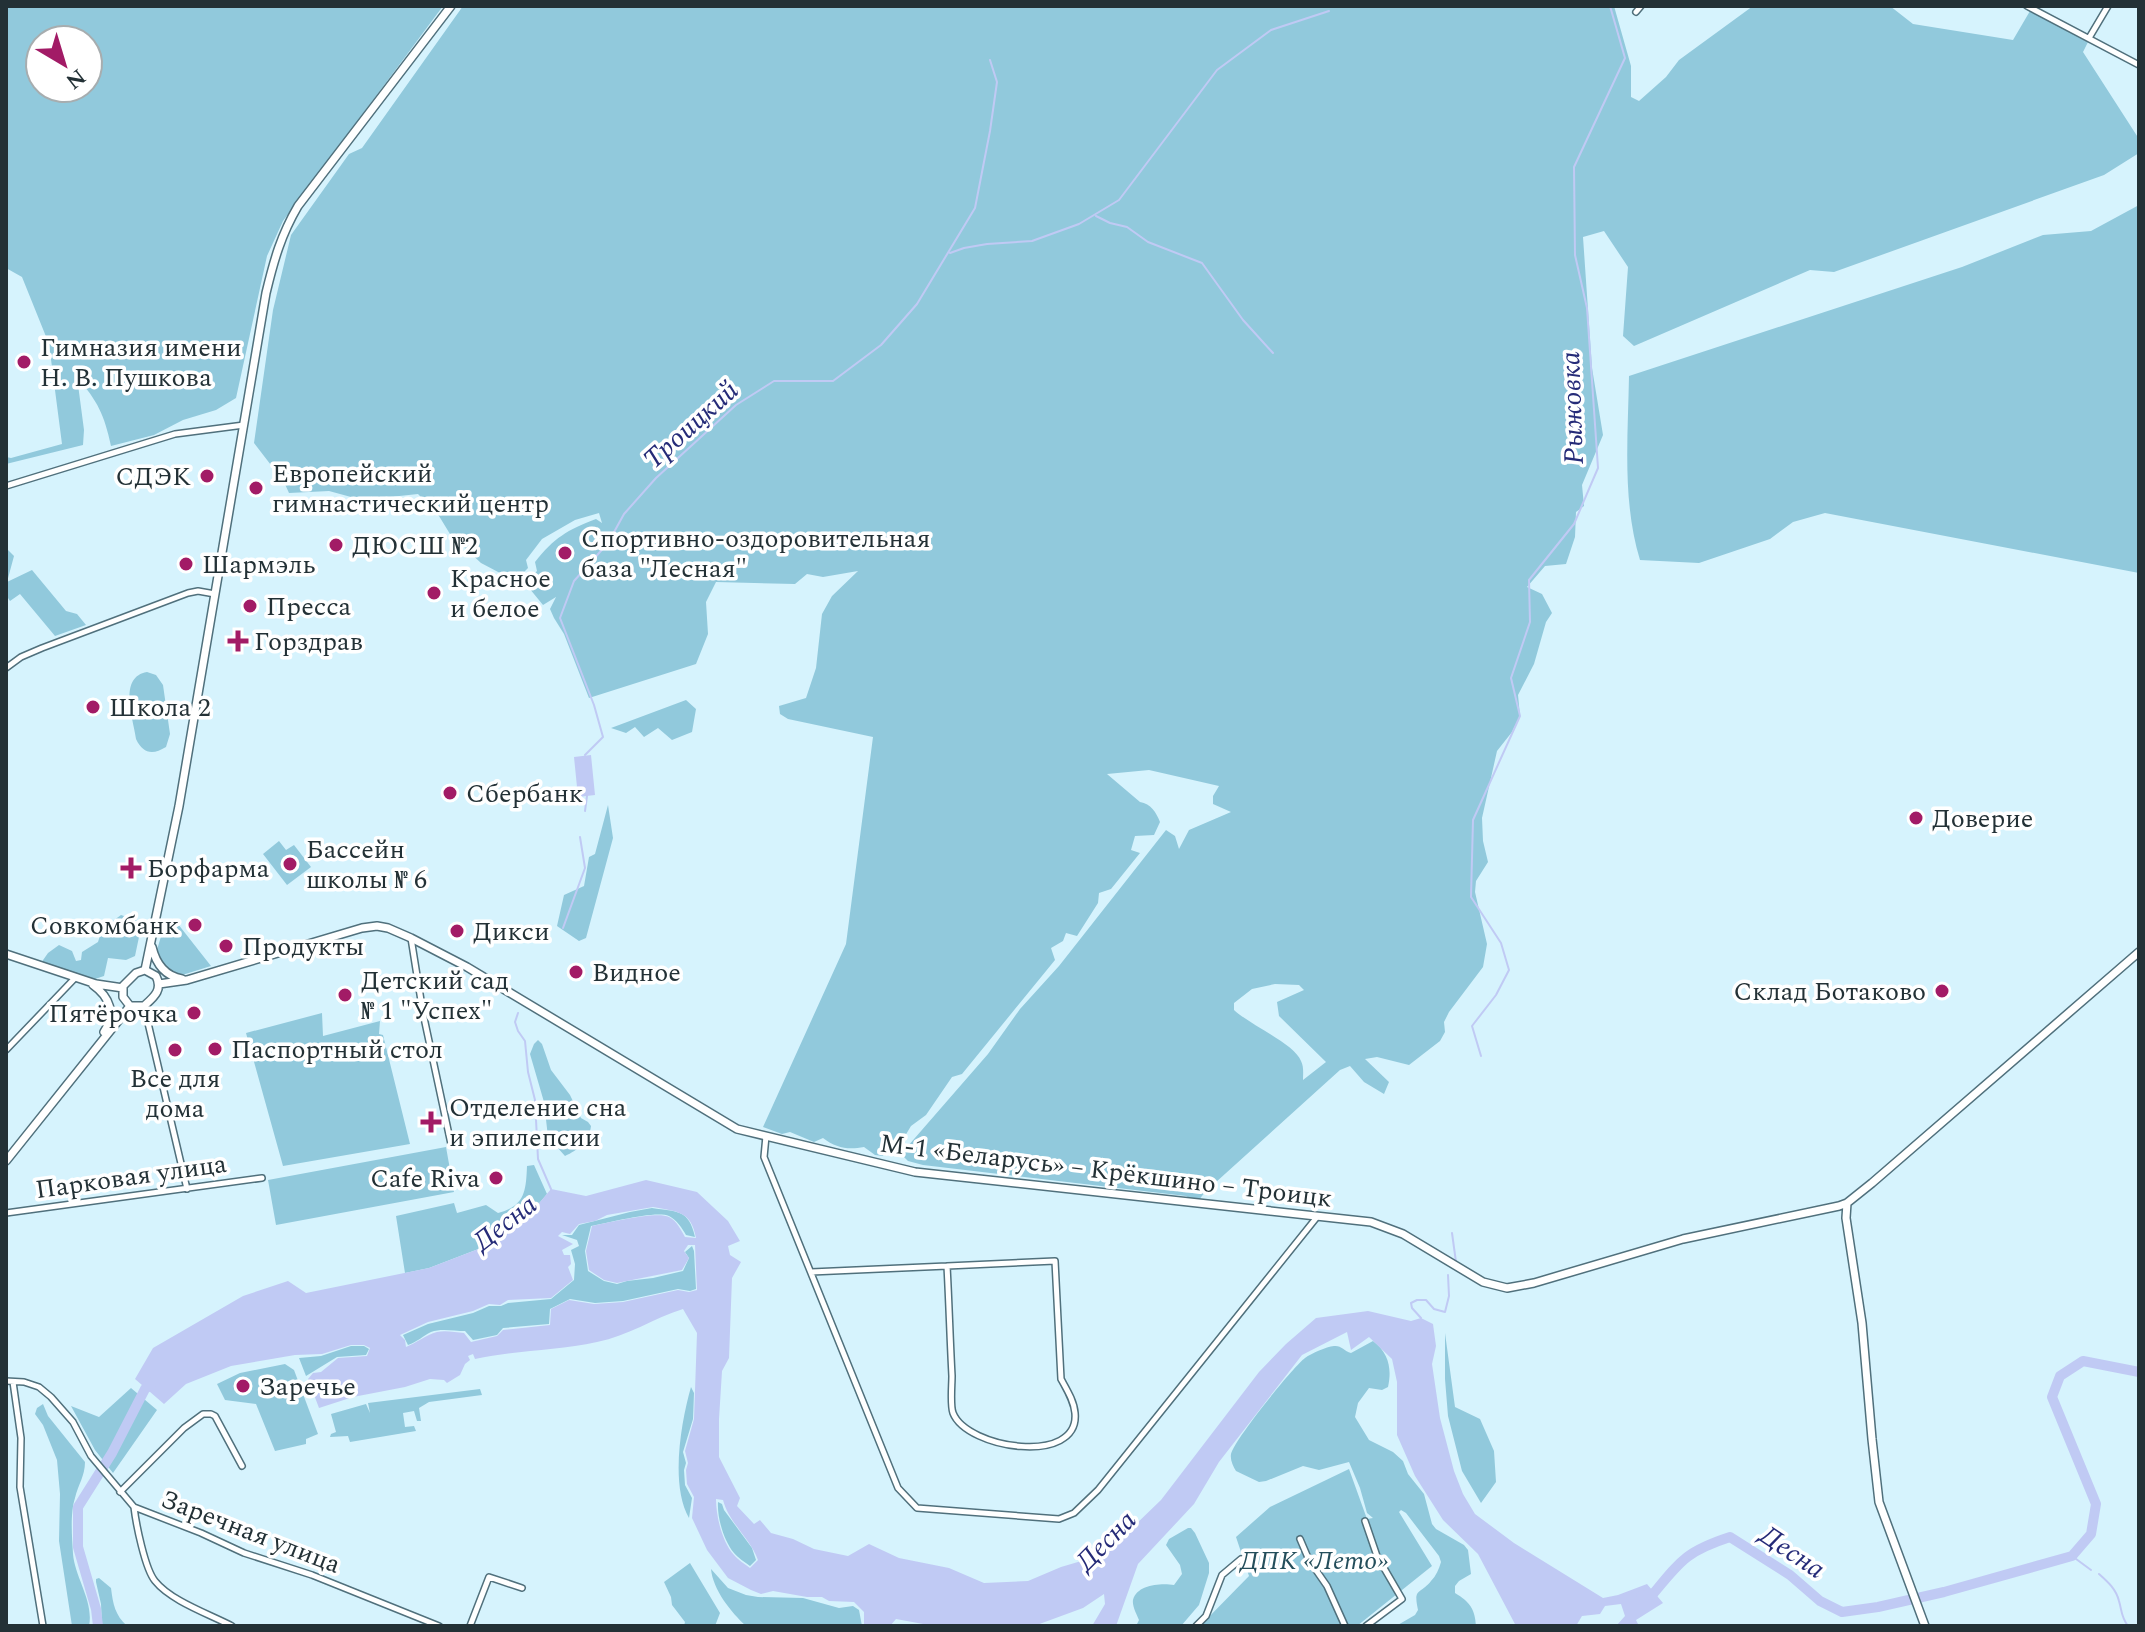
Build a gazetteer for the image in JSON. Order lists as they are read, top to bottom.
{
  "streets": {
    "main road": ["М-1 «Беларусь» – Крёкшино – Троицк"],
    "street": ["Парковая улица", "Заречная улица"]
  },
  "water": ["Рыжовка", "Троицкий", "Десна"],
  "parks": ["ДПК «Лето»"],
  "places": {
    "other": [
      "Гимназия имени Н. В. Пушкова",
      "СДЭК",
      "Европейский гимнастический центр",
      "ДЮСШ №2",
      "Спортивно-оздоровительная база \"Лесная\"",
      "Шармэль",
      "Красное и белое",
      "Пресса",
      "Школа 2",
      "Сбербанк",
      "Доверие",
      "Бассейн школы № 6",
      "Совкомбанк",
      "Дикси",
      "Продукты",
      "Видное",
      "Склад Ботаково",
      "Детский сад № 1 \"Успех\"",
      "Пятёрочка",
      "Паспортный стол",
      "Все для дома",
      "Cafe Riva",
      "Заречье"
    ],
    "health": ["Горздрав", "Борфарма", "Отделение сна и эпилепсии"]
  },
  "north": "bottom right"
}
